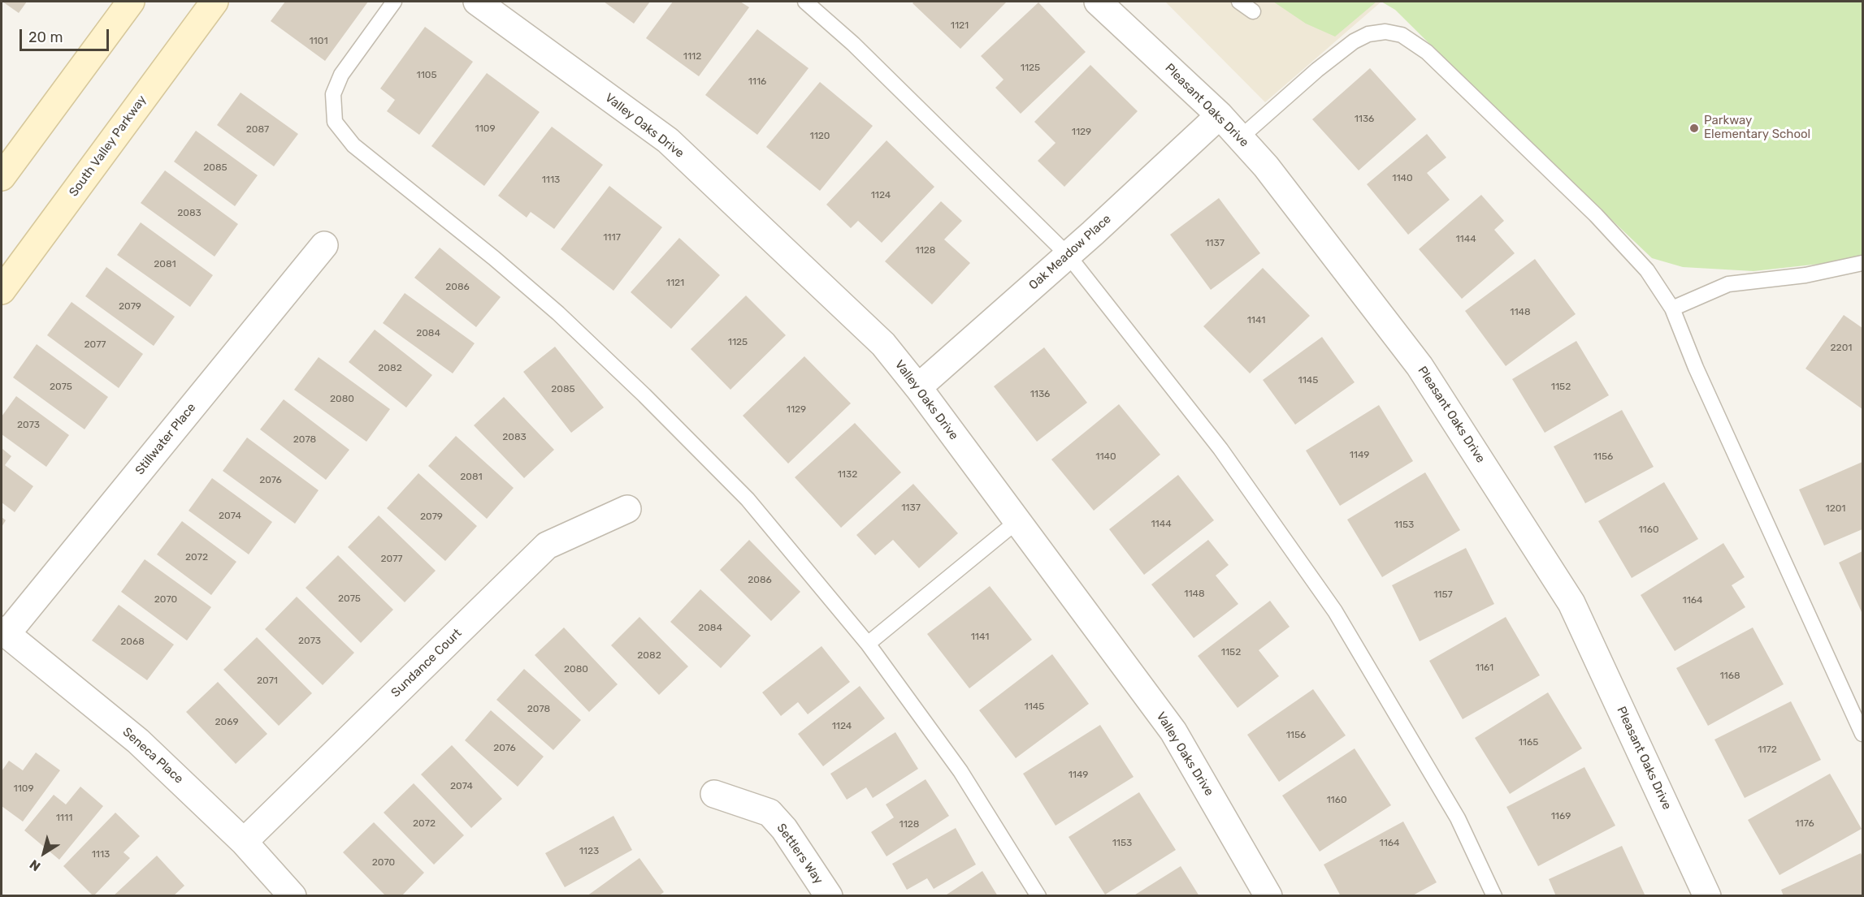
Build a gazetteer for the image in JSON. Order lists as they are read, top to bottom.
{
  "streets": {
    "main road": ["South Valley Parkway"],
    "street": [
      "Pleasant Oaks Drive",
      "Valley Oaks Drive",
      "Oak Meadow Place",
      "Stillwater Place",
      "Sundance Court",
      "Seneca Place",
      "Settlers Way"
    ]
  },
  "crossings": [
    ["Pleasant Oaks Drive", "Oak Meadow Place"],
    ["Valley Oaks Drive", "Oak Meadow Place"],
    ["Stillwater Place", "Seneca Place"],
    ["Sundance Court", "Seneca Place"]
  ],
  "places": ["Parkway Elementary School"],
  "house_numbers": [
    "1121",
    "1101",
    "1112",
    "1125",
    "1105",
    "1116",
    "1136",
    "1109",
    "2087",
    "1129",
    "1120",
    "2085",
    "1140",
    "1113",
    "1124",
    "2083",
    "1117",
    "1144",
    "1137",
    "1128",
    "2081",
    "1121",
    "2086",
    "2079",
    "1148",
    "1141",
    "2084",
    "1125",
    "2077",
    "2201",
    "2082",
    "1145",
    "2075",
    "1152",
    "2085",
    "1136",
    "2080",
    "1129",
    "2073",
    "2083",
    "2078",
    "1149",
    "1140",
    "1156",
    "1132",
    "2081",
    "2076",
    "1137",
    "1201",
    "2074",
    "2079",
    "1144",
    "1153",
    "1160",
    "2072",
    "2077",
    "2086",
    "1148",
    "1157",
    "2075",
    "2070",
    "1164",
    "2084",
    "1141",
    "2073",
    "2068",
    "1152",
    "2082",
    "1161",
    "2080",
    "1168",
    "2071",
    "1145",
    "2078",
    "2069",
    "1124",
    "1156",
    "1165",
    "2076",
    "1172",
    "1149",
    "2074",
    "1109",
    "1160",
    "1169",
    "1111",
    "2072",
    "1176",
    "1128",
    "1153",
    "1164",
    "1123",
    "1113",
    "2070"
  ],
  "scale_bar": "20 m",
  "north": "bottom left"
}
